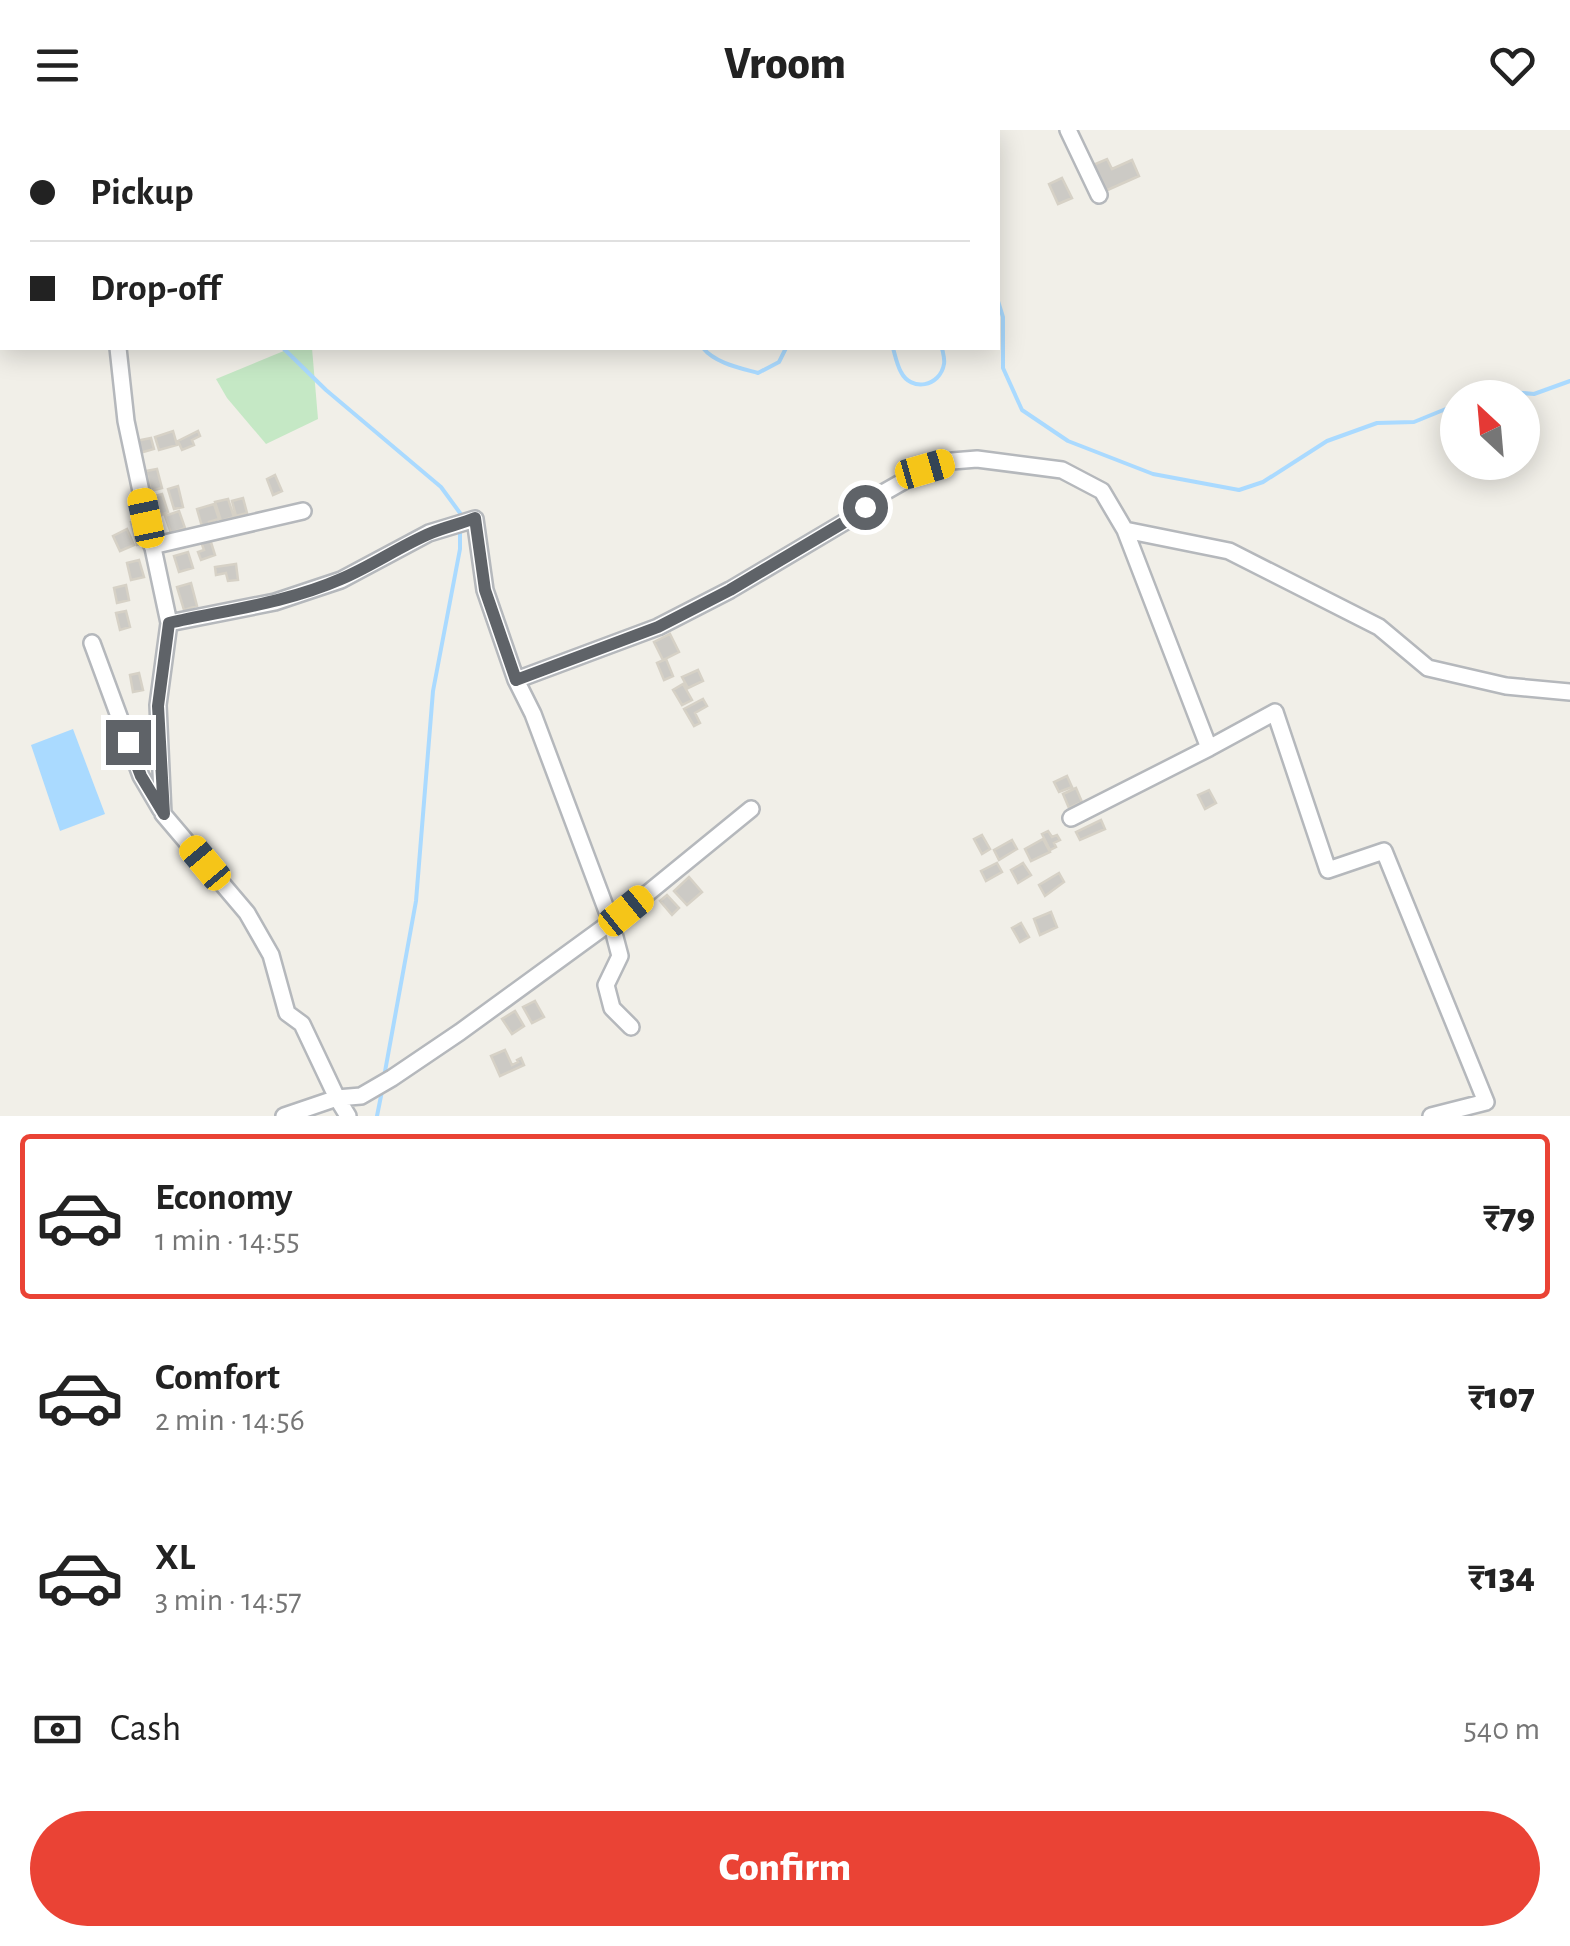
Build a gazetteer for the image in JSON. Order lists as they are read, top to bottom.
{
  "north": "top left",
  "page": {
    "header": "Vroom",
    "banner": ["Pickup", "Drop-off"],
    "list": [
      {
        "name": "Economy",
        "note": "1 min · 14:55",
        "value": "₹79"
      },
      {
        "name": "Comfort",
        "note": "2 min · 14:56",
        "value": "₹107"
      },
      {
        "name": "XL",
        "note": "3 min · 14:57",
        "value": "₹134"
      }
    ],
    "pay": ["Cash", "540 m"],
    "buttons": "Confirm"
  }
}
